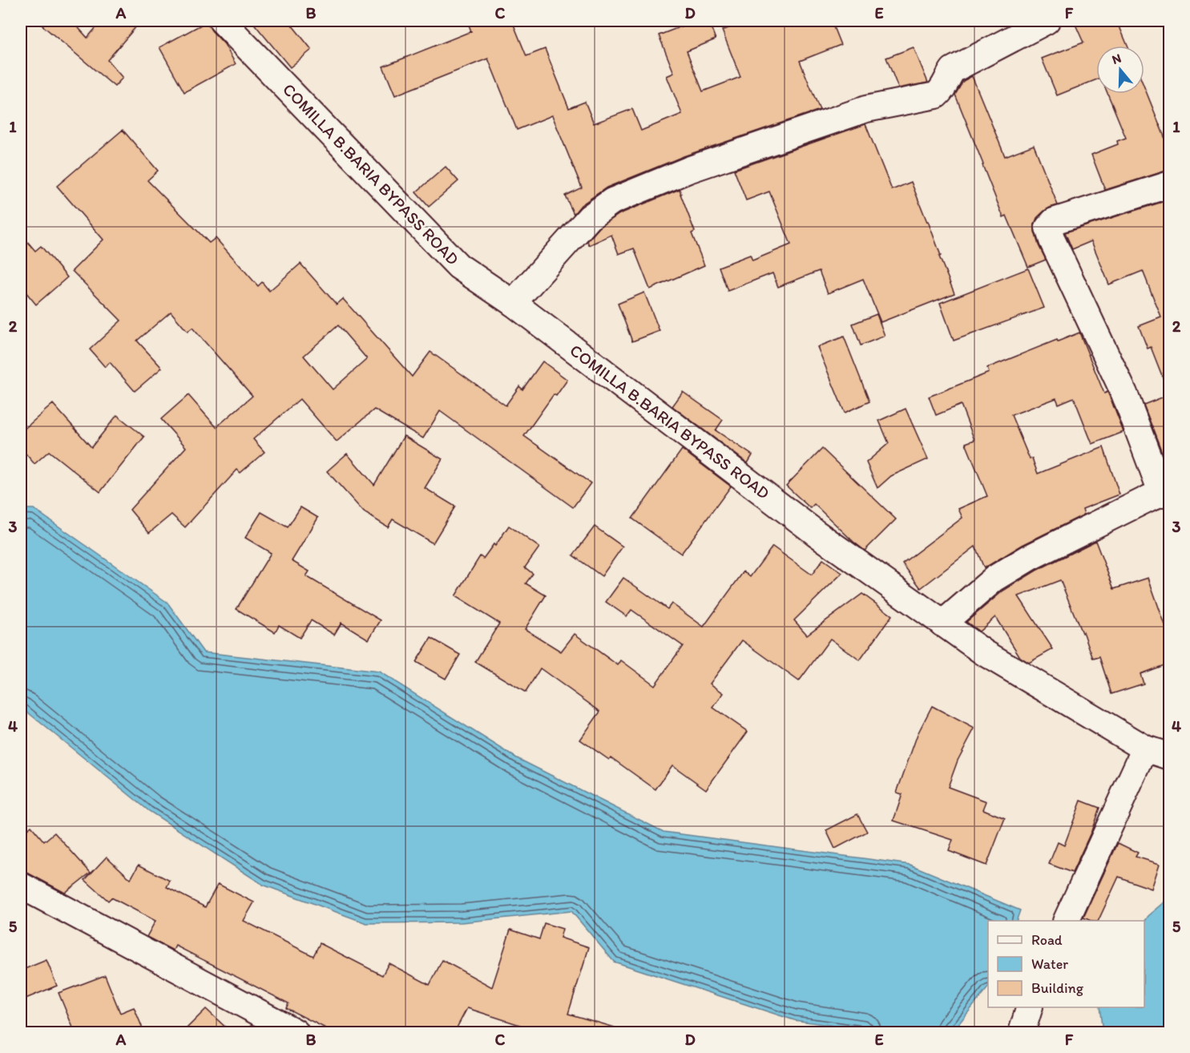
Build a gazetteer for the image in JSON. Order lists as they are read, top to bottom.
{
  "streets": {
    "street": ["COMILLA B.BARIA BYPASS ROAD"]
  },
  "legend": ["Road", "Water", "Building"],
  "north": "top",
  "grid": {
    "columns": [
      "A",
      "B",
      "C",
      "D",
      "E",
      "F"
    ],
    "rows": [
      "1",
      "2",
      "3",
      "4",
      "5"
    ]
  }
}
